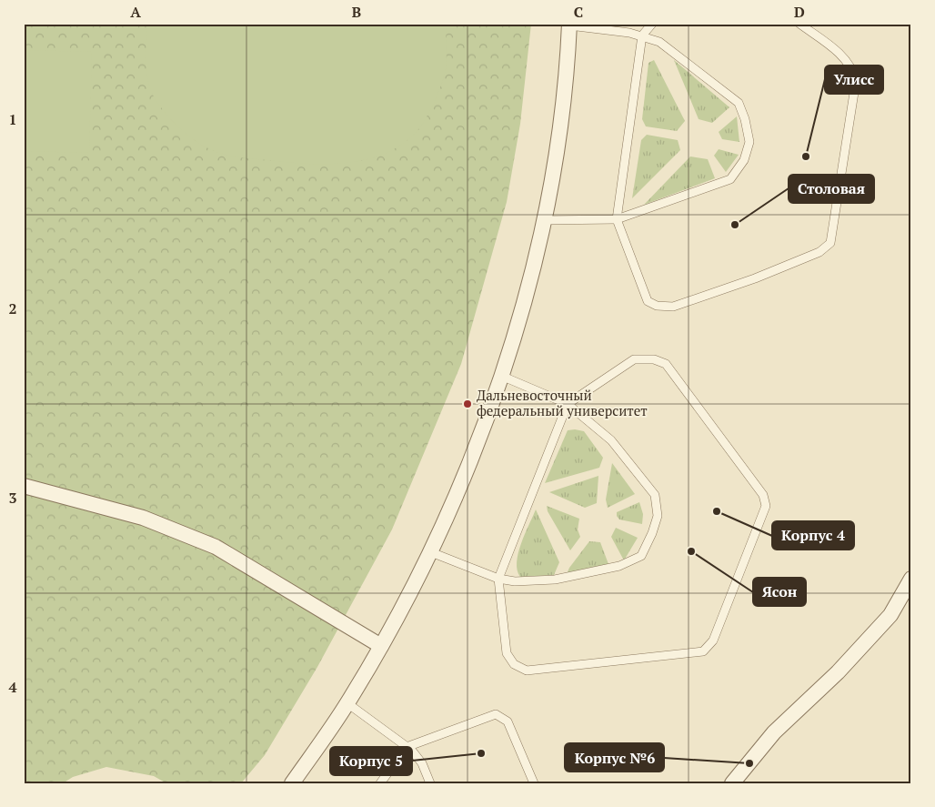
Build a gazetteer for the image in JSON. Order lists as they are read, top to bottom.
{
  "places": [
    "Улисс",
    "Столовая",
    "Дальневосточный федеральный университет",
    "Корпус 4",
    "Ясон",
    "Корпус 5",
    "Корпус №6"
  ],
  "grid": {
    "columns": [
      "A",
      "B",
      "C",
      "D"
    ],
    "rows": [
      "1",
      "2",
      "3",
      "4"
    ]
  }
}
